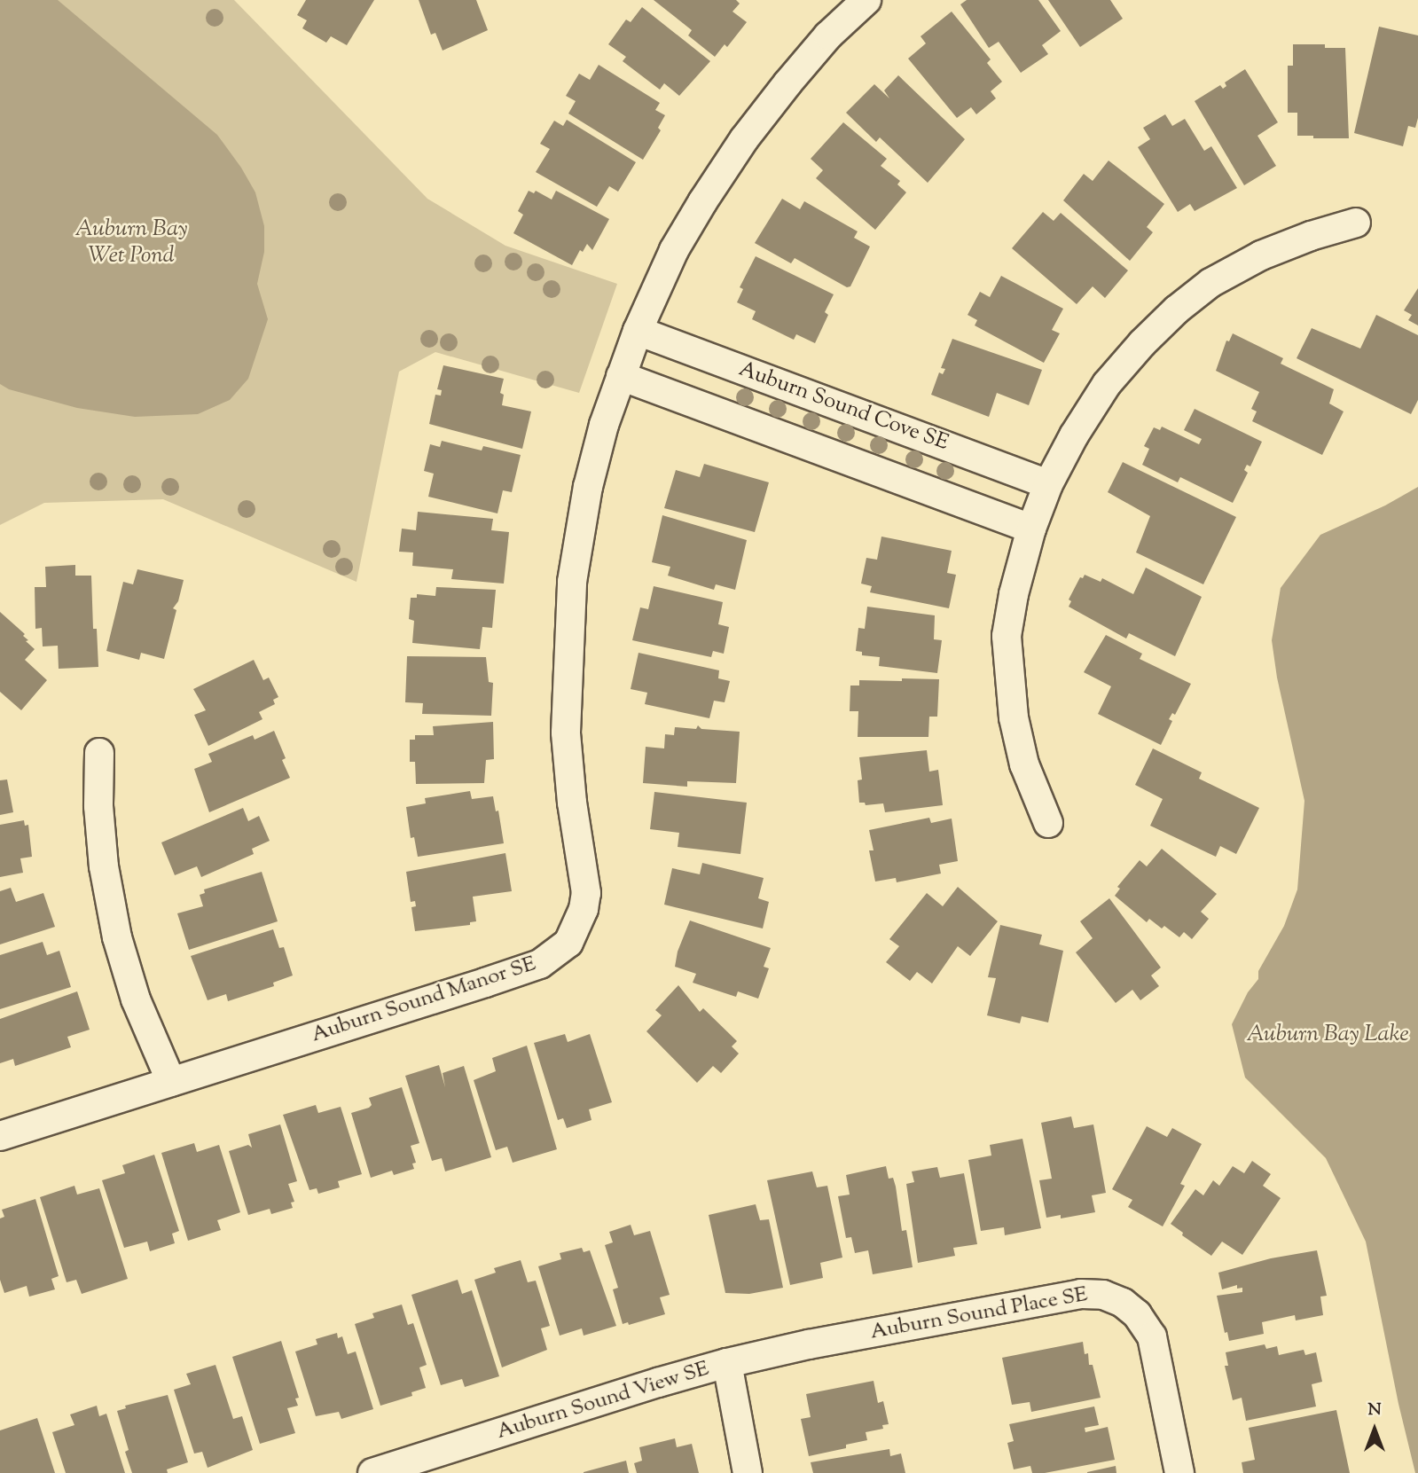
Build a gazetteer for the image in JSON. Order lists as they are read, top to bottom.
{
  "streets": {
    "street": [
      "Auburn Sound Cove SE",
      "Auburn Sound Manor SE",
      "Auburn Sound Place SE",
      "Auburn Sound View SE"
    ]
  },
  "crossings": [
    ["Auburn Sound Cove SE", "Auburn Sound Manor SE"],
    ["Auburn Sound Place SE", "Auburn Sound View SE"]
  ],
  "water": ["Auburn Bay Wet Pond", "Auburn Bay Lake"],
  "north": "top"
}
